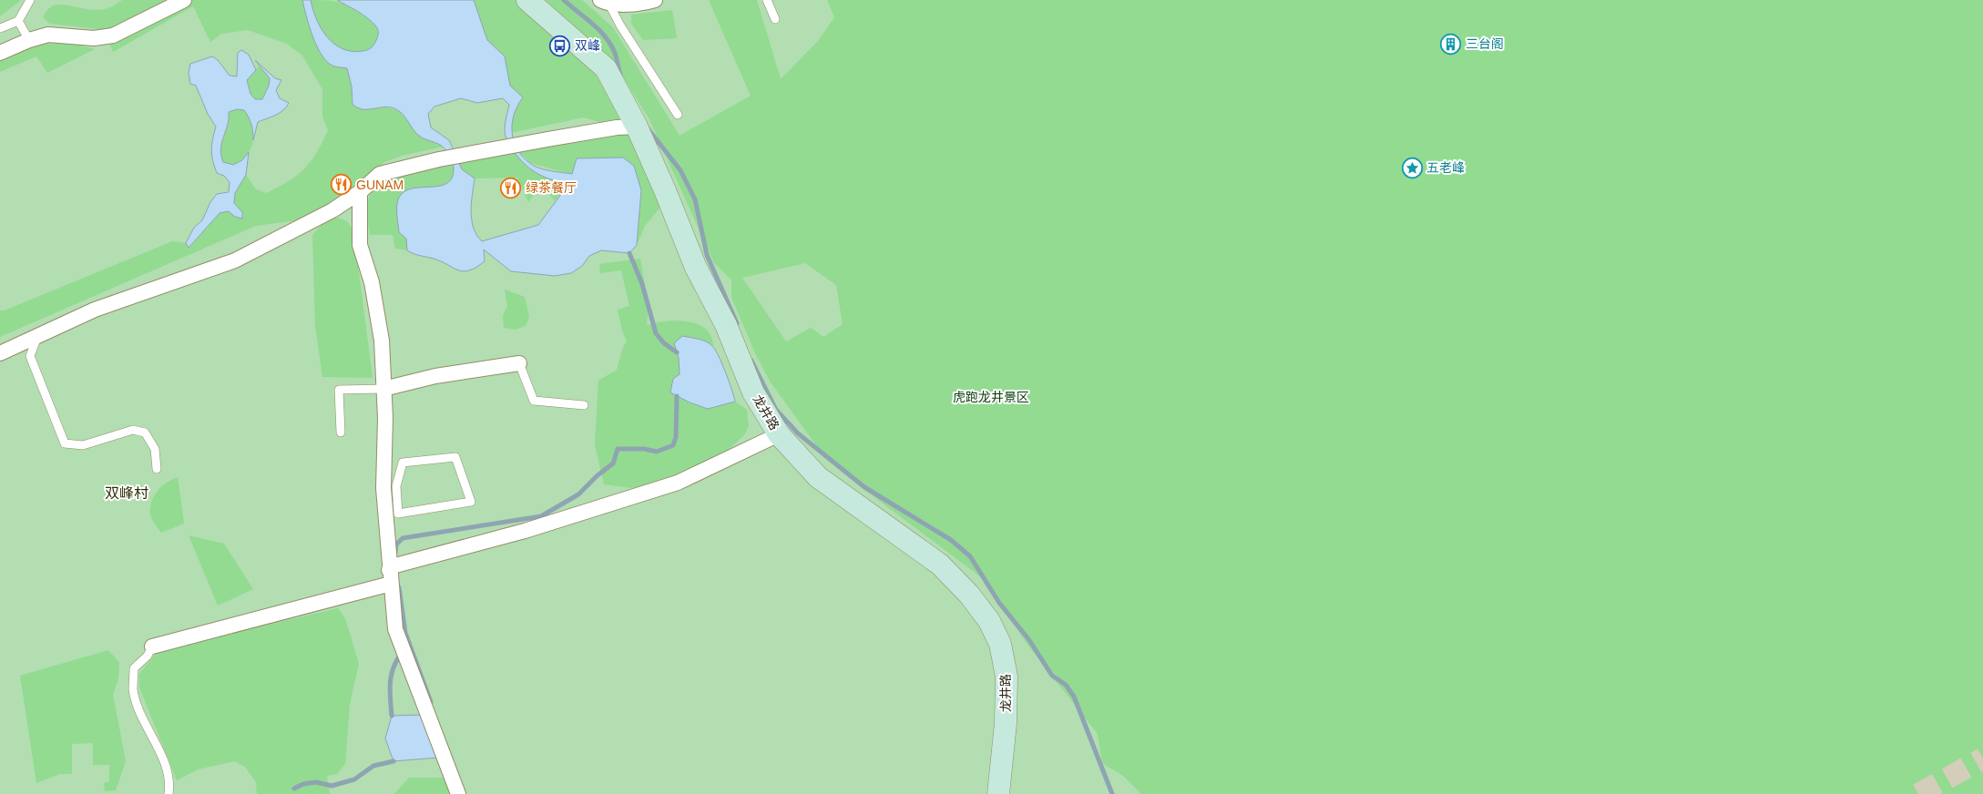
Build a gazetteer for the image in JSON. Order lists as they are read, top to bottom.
{
  "streets": {
    "street": ["龙井路"]
  },
  "districts": ["双峰村"],
  "parks": ["虎跑龙井景区"],
  "places": {
    "building": ["三台阁"],
    "bus stop": ["双峰"],
    "place": ["五老峰"],
    "restaurant": ["GUNAM", "绿茶餐厅"]
  }
}
